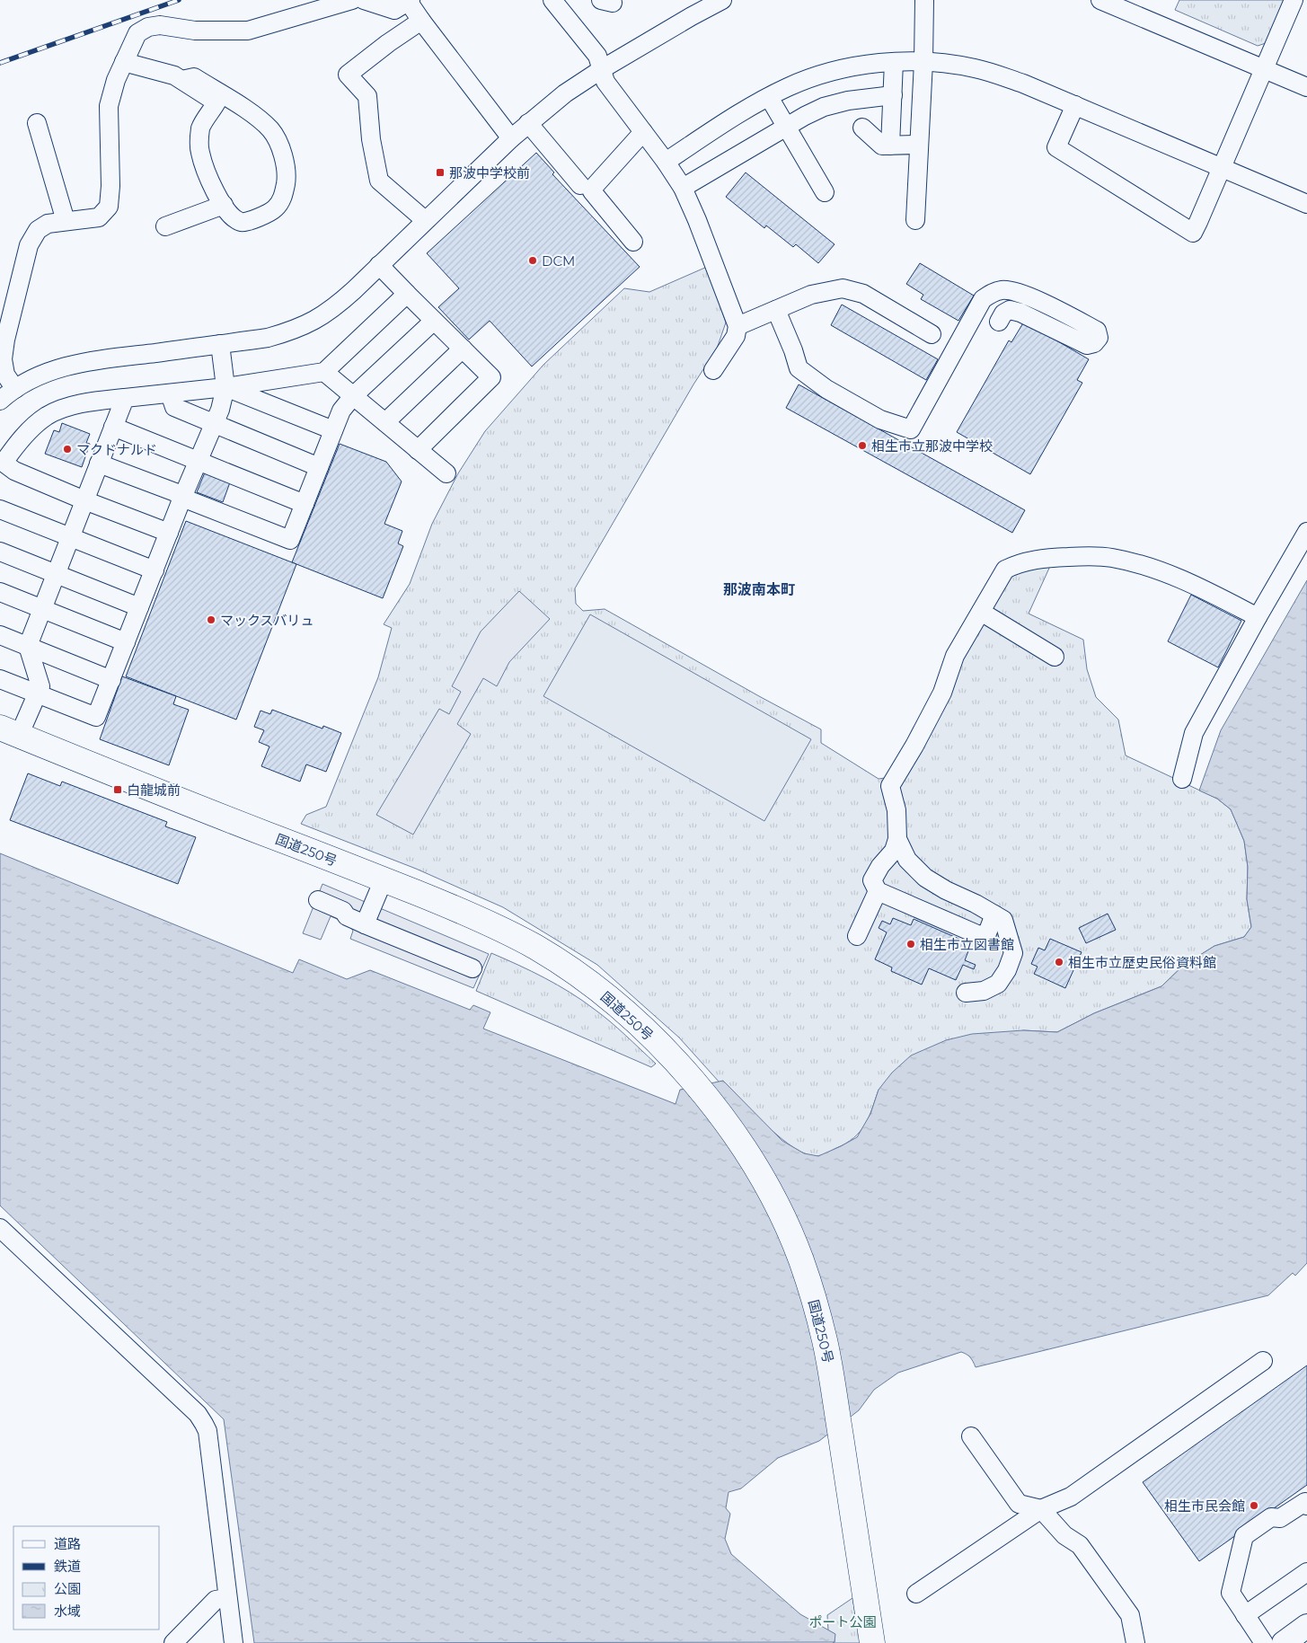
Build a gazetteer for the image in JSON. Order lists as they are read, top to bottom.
{
  "streets": {
    "highway": ["国道250号"]
  },
  "districts": ["那波南本町"],
  "parks": ["ポート公園"],
  "places": {
    "transit": ["那波中学校前", "白龍城前"],
    "other": [
      "DCM",
      "相生市立那波中学校",
      "マクドナルド",
      "マックスバリュ",
      "相生市立図書館",
      "相生市立歴史民俗資料館",
      "相生市民会館"
    ]
  },
  "legend": [
    "道路",
    "鉄道",
    "公園",
    "水域"
  ]
}
